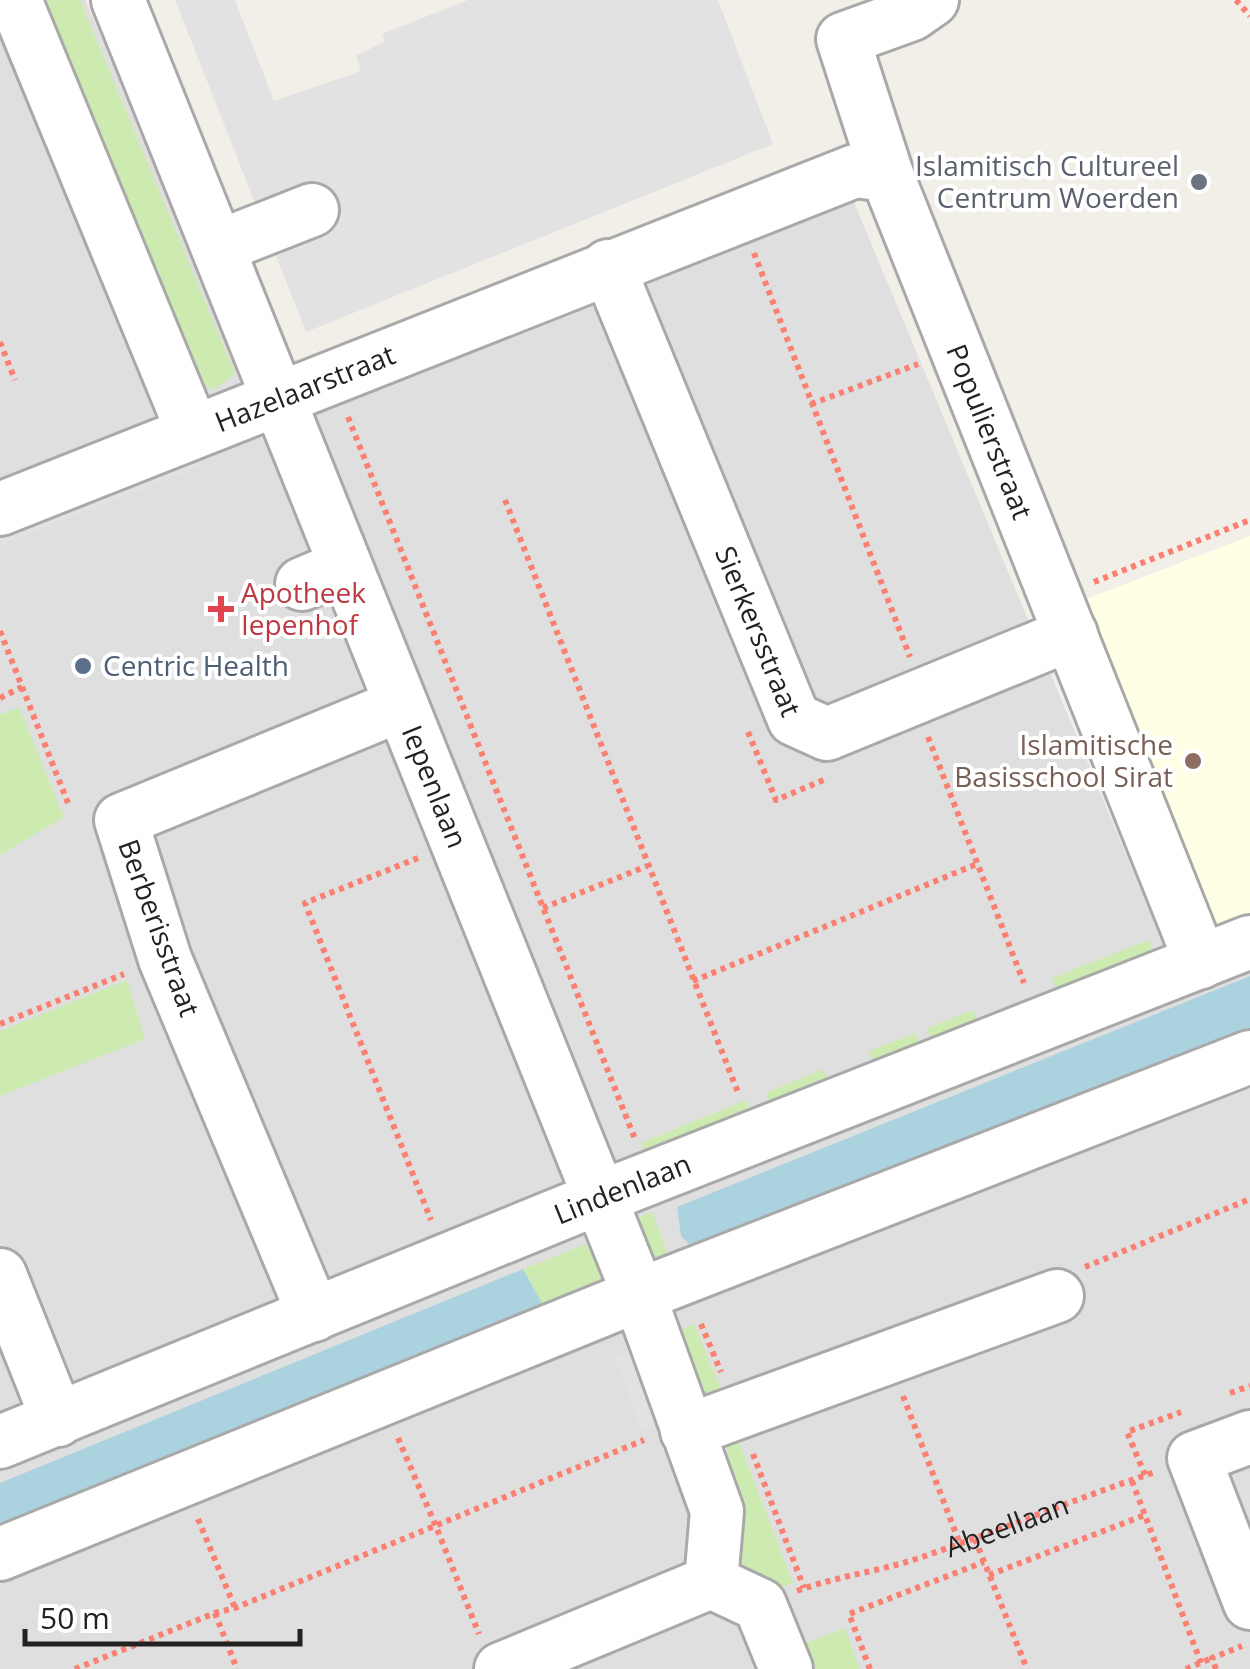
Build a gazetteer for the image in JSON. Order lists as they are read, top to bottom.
{
  "streets": {
    "street": [
      "Hazelaarstraat",
      "Populierstraat",
      "Sierkersstraat",
      "Iepenlaan",
      "Berberisstraat",
      "Lindenlaan"
    ],
    "path": ["Abeellaan"]
  },
  "crossings": [
    ["Hazelaarstraat", "Sierkersstraat"],
    ["Hazelaarstraat", "Iepenlaan"],
    ["Populierstraat", "Sierkersstraat"],
    ["Populierstraat", "Lindenlaan"],
    ["Iepenlaan", "Berberisstraat"],
    ["Iepenlaan", "Lindenlaan"],
    ["Berberisstraat", "Lindenlaan"]
  ],
  "places": {
    "other": ["Islamitisch Cultureel Centrum Woerden", "Centric Health", "Islamitische Basisschool Sirat"],
    "health": ["Apotheek Iepenhof"]
  },
  "scale_bar": "50 m"
}
